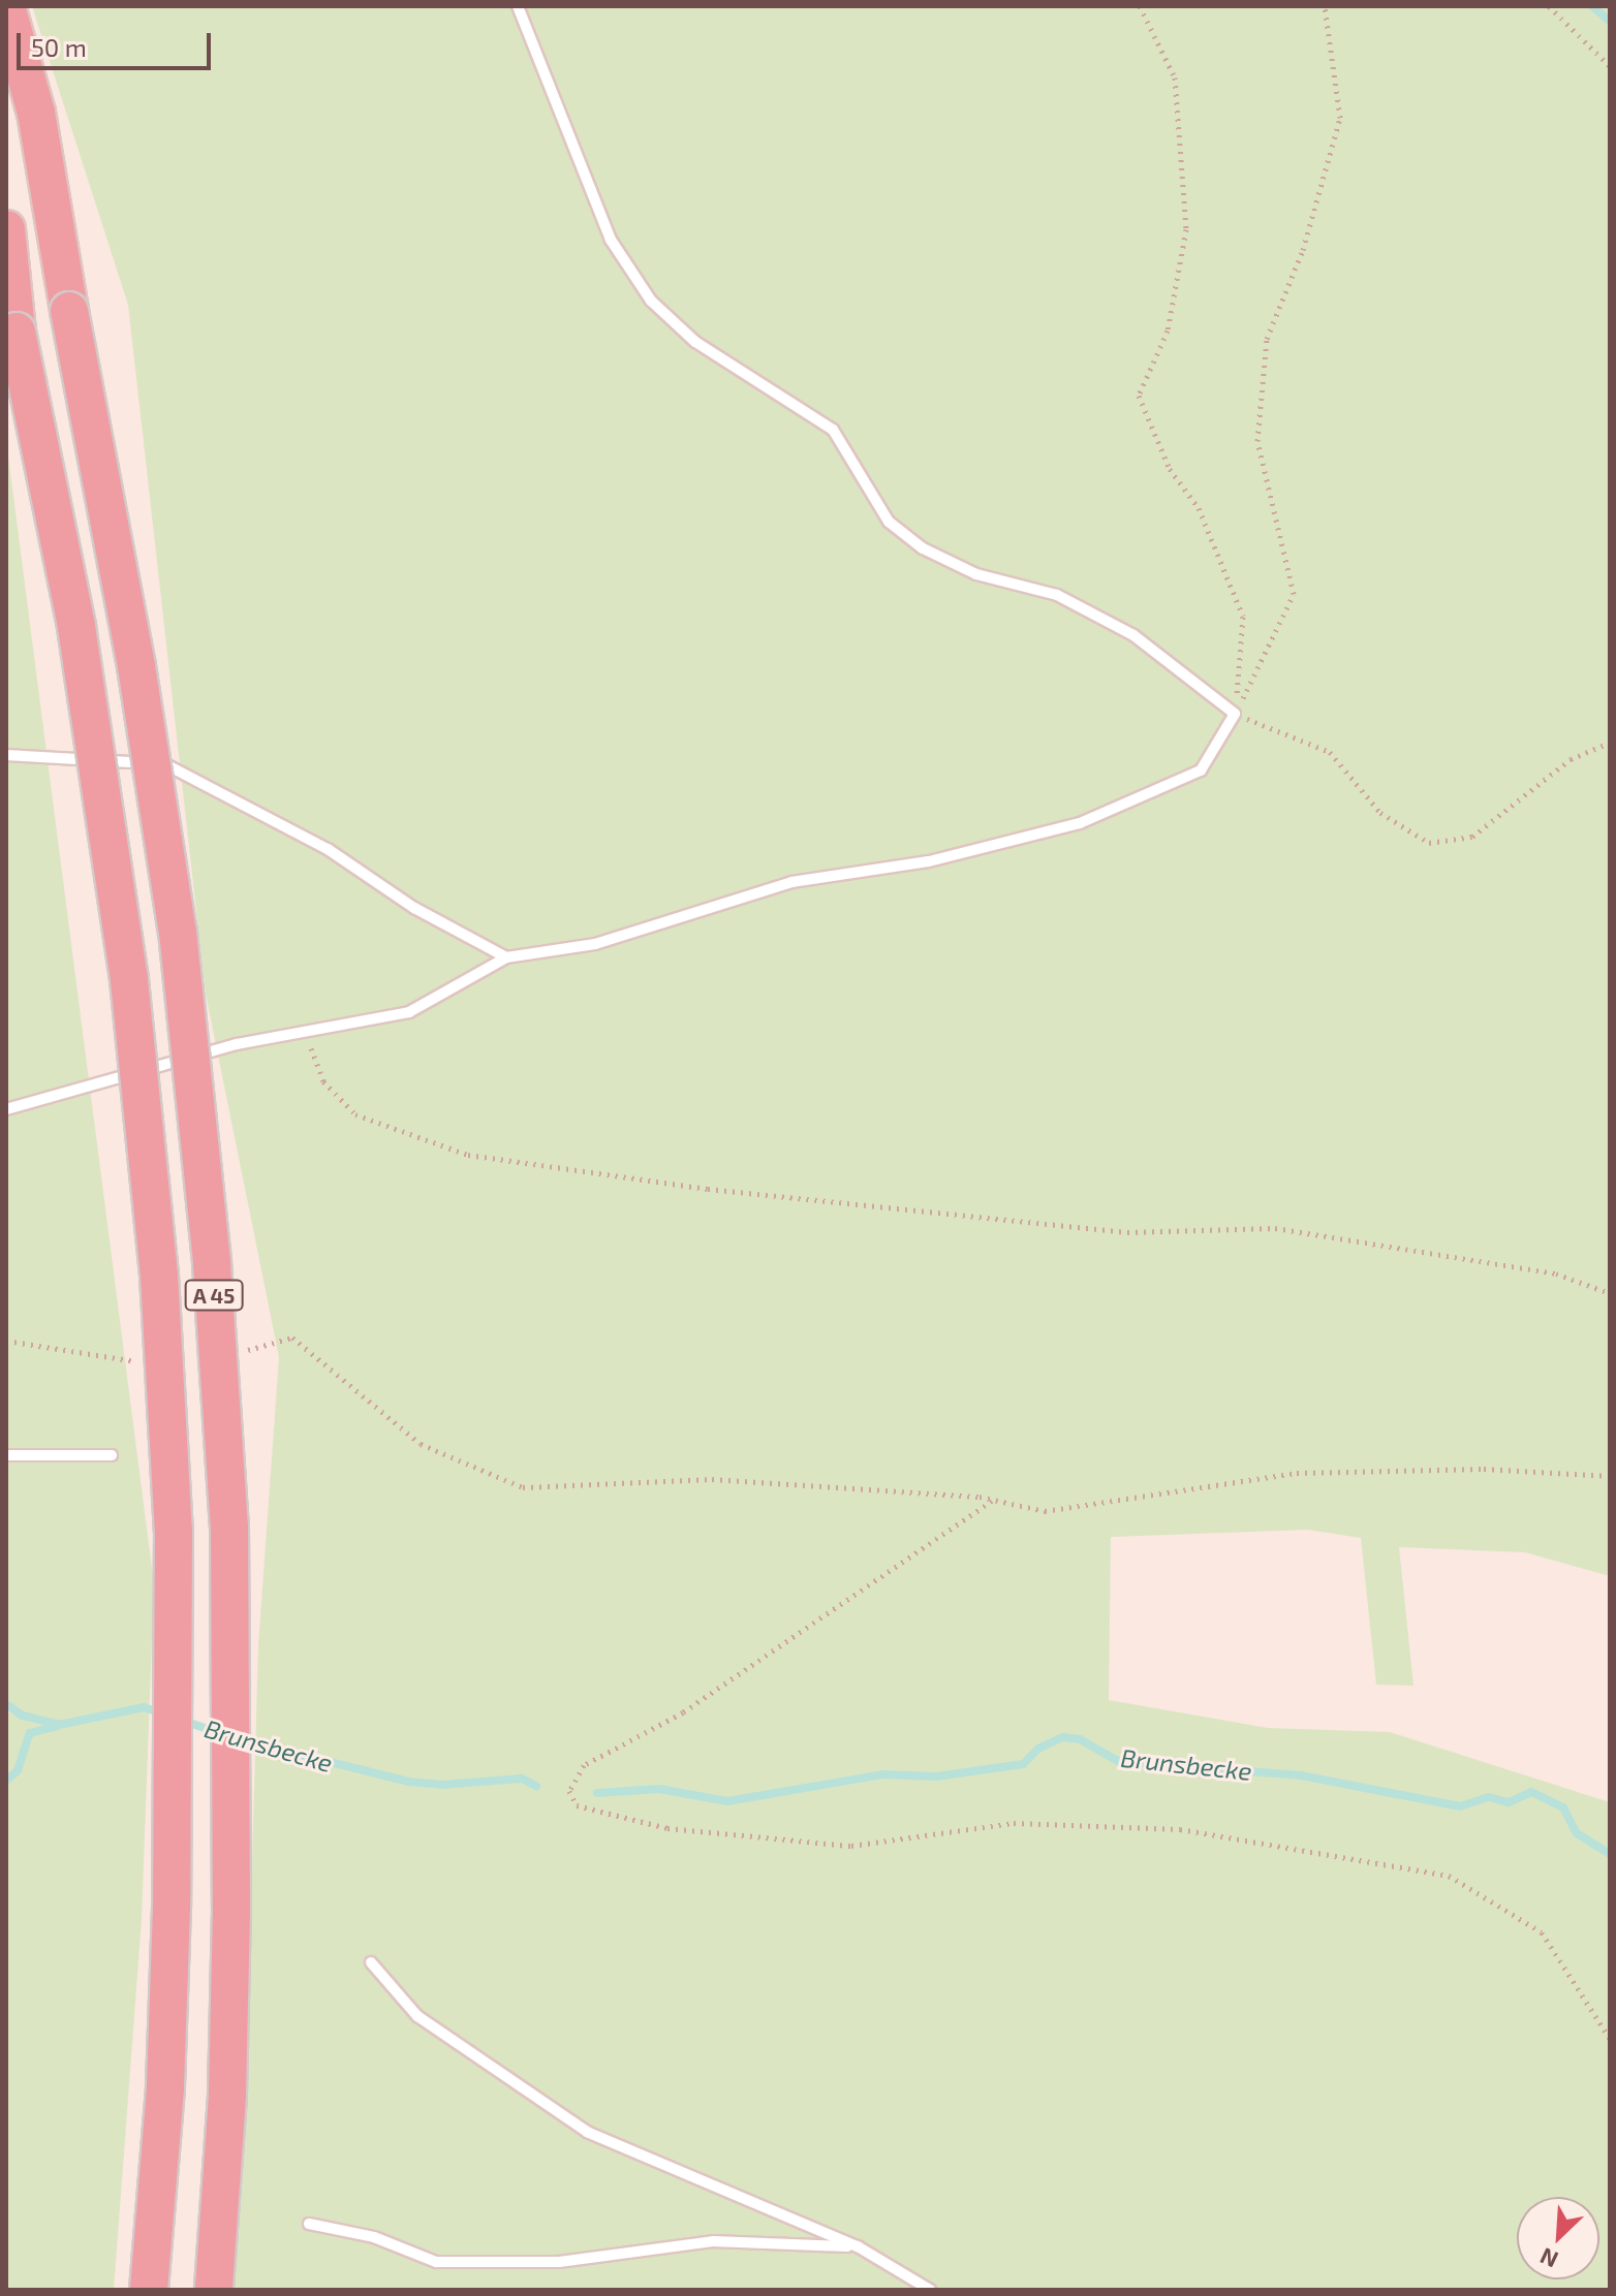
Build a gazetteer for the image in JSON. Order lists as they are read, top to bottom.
{
  "streets": {
    "highway": ["A 45"]
  },
  "water": ["Brunsbecke"],
  "scale_bar": "50 m",
  "north": "bottom left"
}
